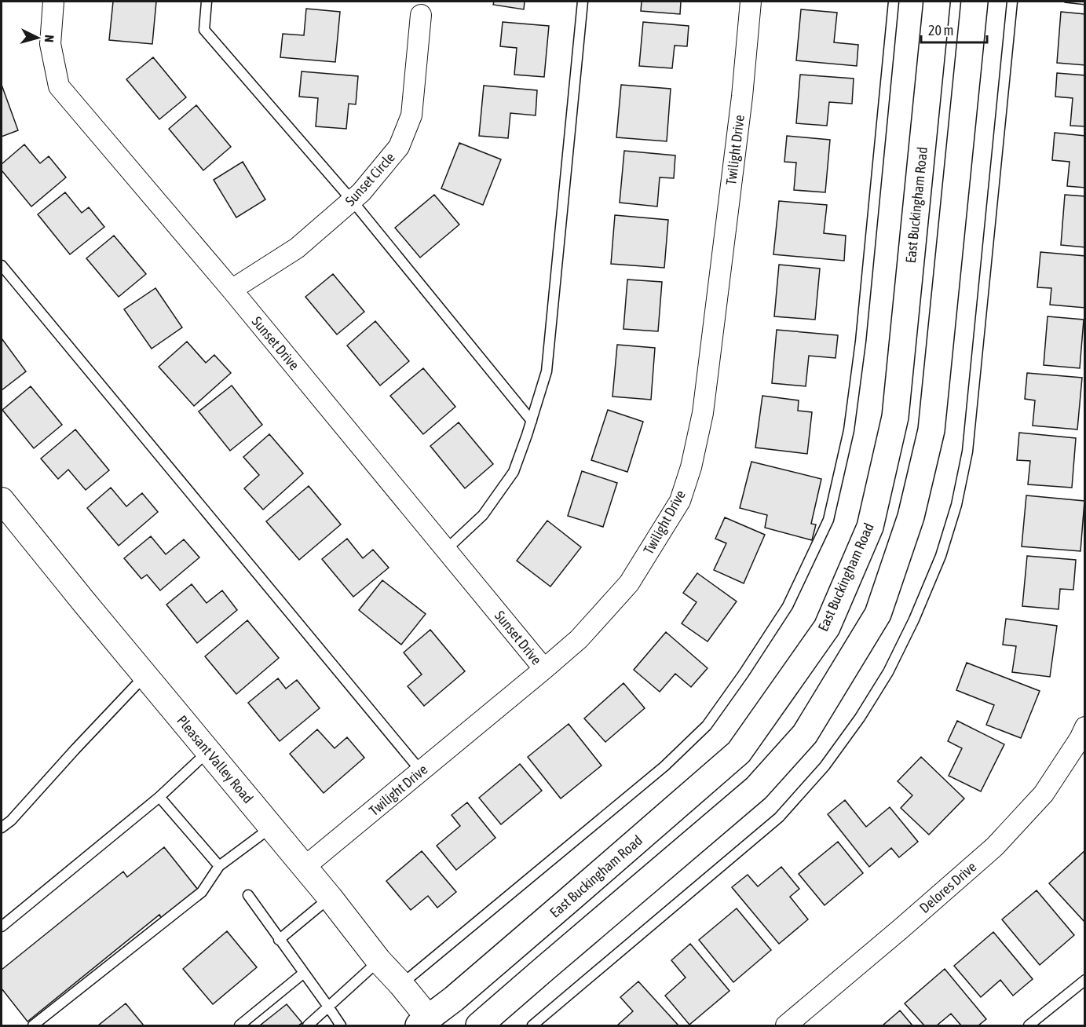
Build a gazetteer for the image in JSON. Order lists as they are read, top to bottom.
{
  "streets": {
    "main road": ["East Buckingham Road"],
    "street": [
      "Twilight Drive",
      "Sunset Circle",
      "Sunset Drive",
      "Pleasant Valley Road",
      "Delores Drive"
    ]
  },
  "crossings": [
    ["Twilight Drive", "Sunset Drive"],
    ["Twilight Drive", "Pleasant Valley Road"],
    ["Sunset Circle", "Sunset Drive"],
    ["East Buckingham Road", "Pleasant Valley Road"]
  ],
  "scale_bar": "20 m",
  "north": "right"
}
